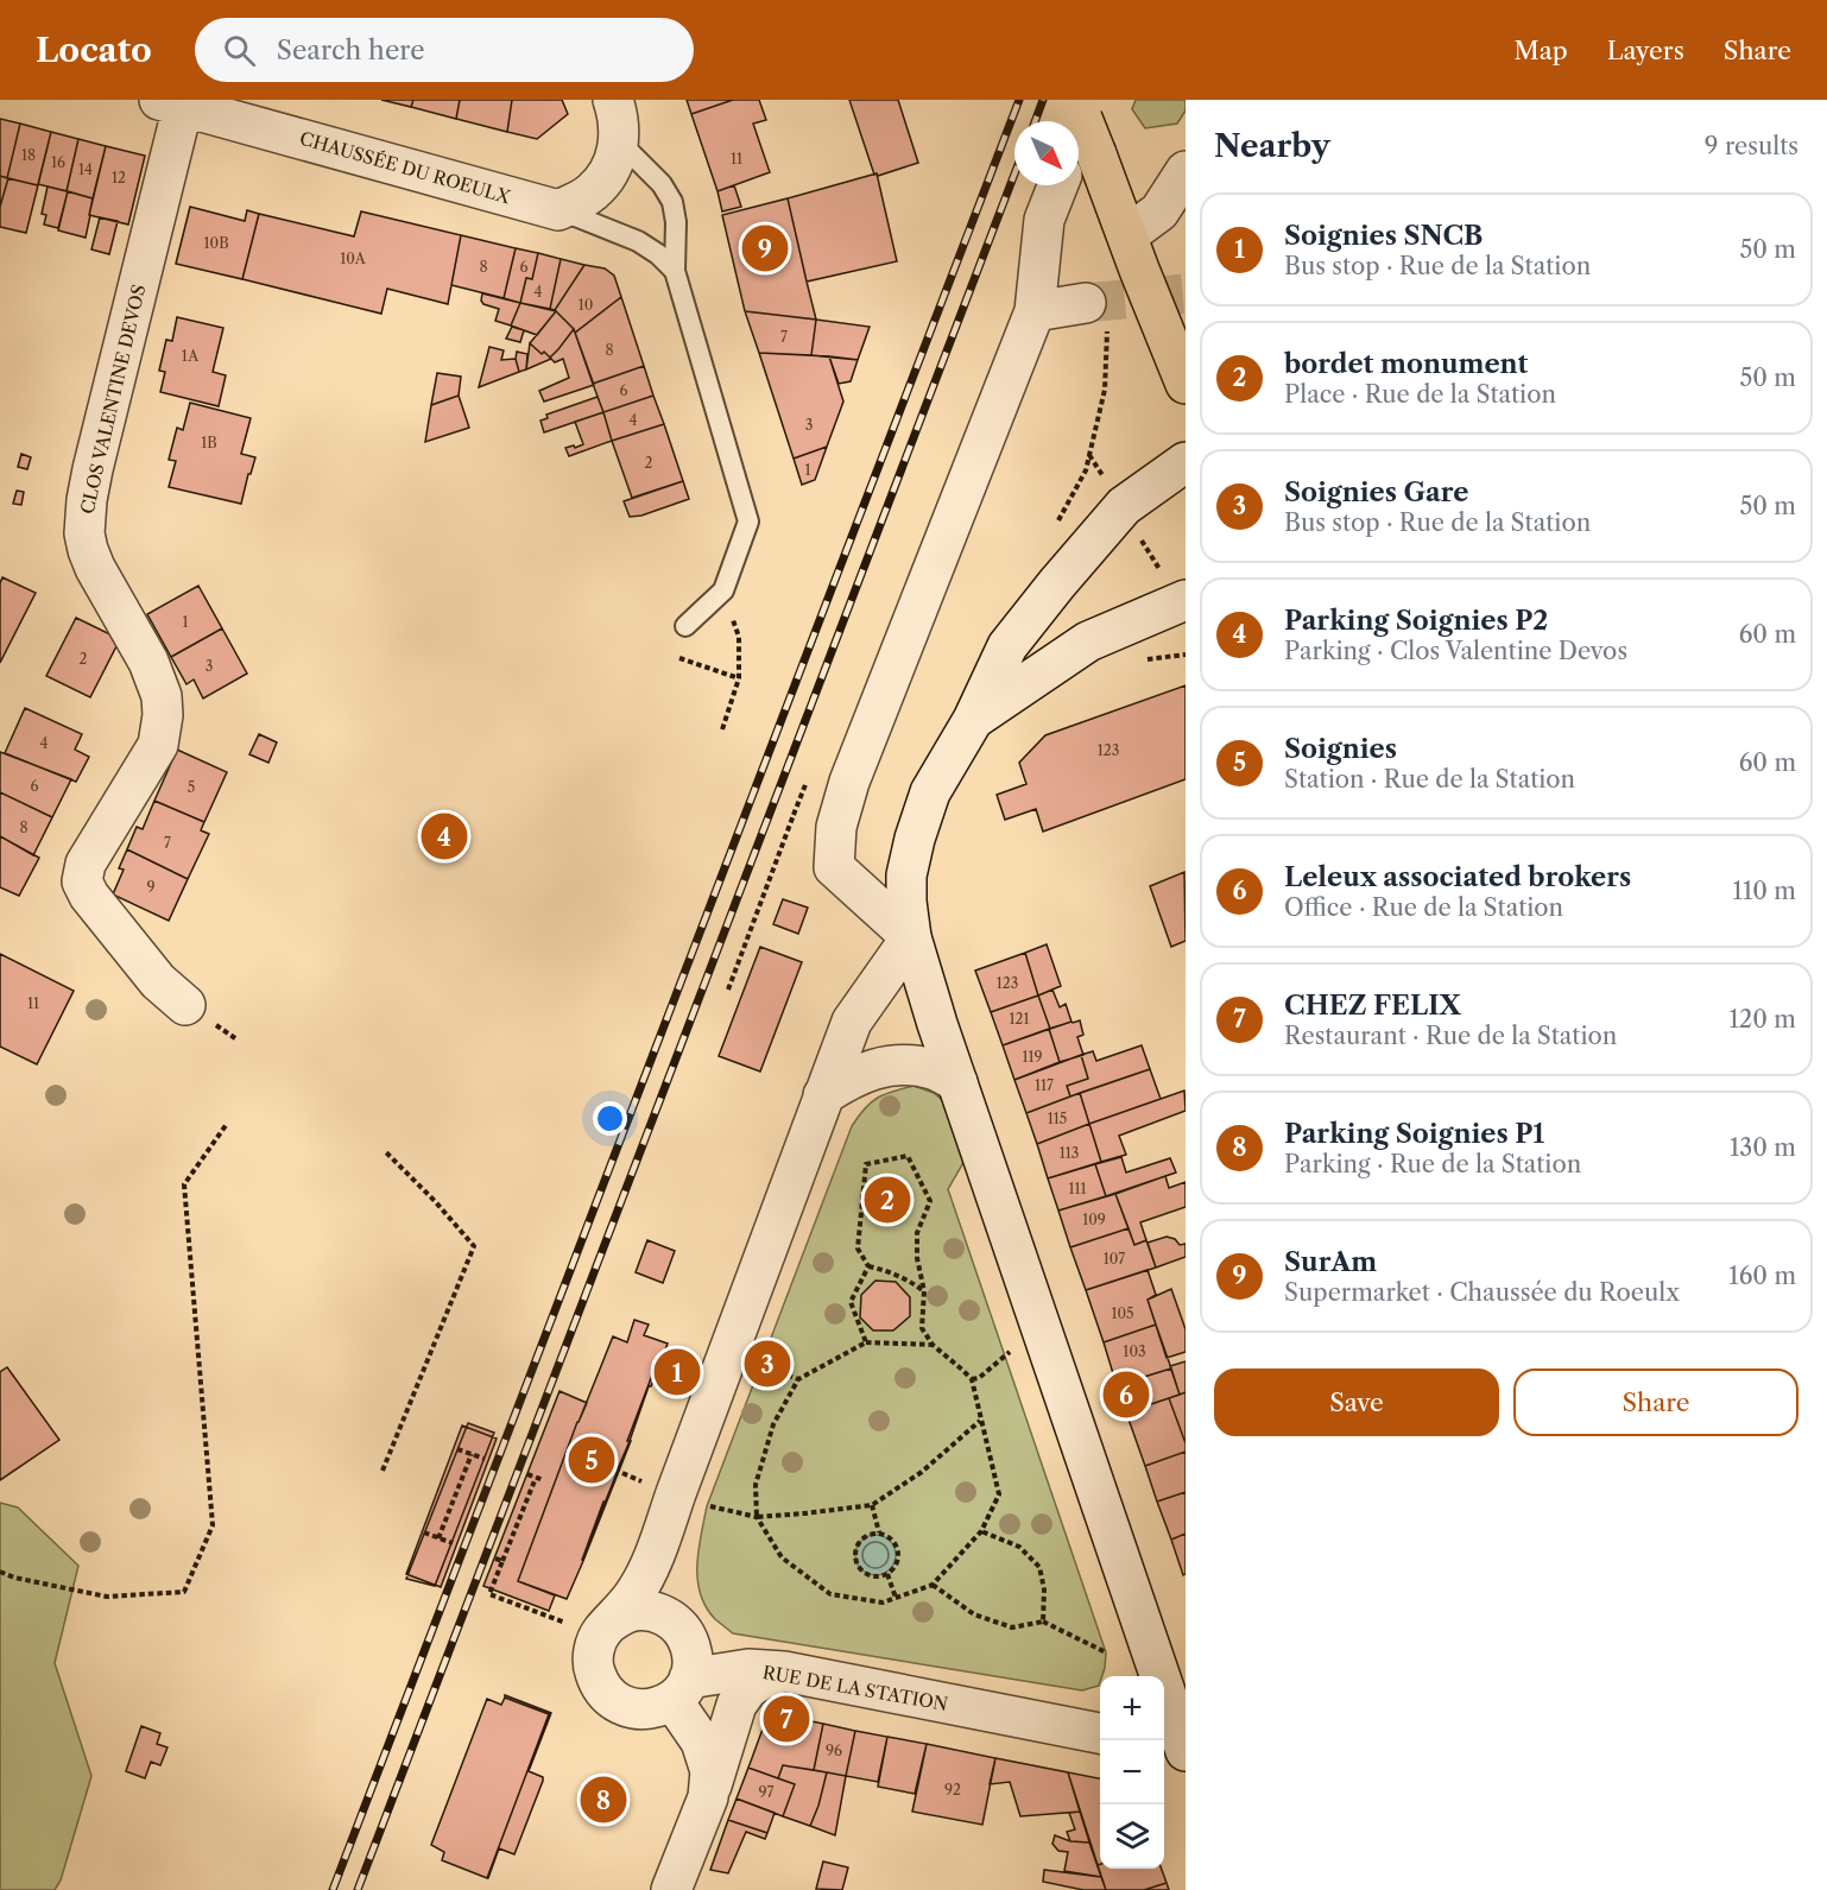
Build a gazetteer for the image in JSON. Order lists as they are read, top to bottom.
{
  "streets": {
    "street": ["CHAUSSÉE DU ROEULX", "CLOS VALENTINE DEVOS", "RUE DE LA STATION"]
  },
  "crossings": [
    ["CHAUSSÉE DU ROEULX", "CLOS VALENTINE DEVOS"]
  ],
  "house_numbers": [
    "18",
    "11",
    "16",
    "14",
    "12",
    "10B",
    "10A",
    "8",
    "6",
    "4",
    "10",
    "7",
    "8",
    "1A",
    "6",
    "4",
    "3",
    "1B",
    "2",
    "1",
    "1",
    "2",
    "3",
    "4",
    "123",
    "6",
    "5",
    "8",
    "7",
    "9",
    "123",
    "11",
    "121",
    "119",
    "117",
    "115",
    "113",
    "111",
    "109",
    "107",
    "105",
    "103",
    "96",
    "92",
    "97"
  ],
  "north": "bottom right",
  "page": {
    "header": "Locato",
    "search": "Search here",
    "nav": ["Map", "Layers", "Share"],
    "heading": ["Nearby", "9 results"],
    "list": [
      {
        "mark": "1",
        "name": "Soignies SNCB",
        "note": "Bus stop · Rue de la Station",
        "value": "50 m"
      },
      {
        "mark": "2",
        "name": "bordet monument",
        "note": "Place · Rue de la Station",
        "value": "50 m"
      },
      {
        "mark": "3",
        "name": "Soignies Gare",
        "note": "Bus stop · Rue de la Station",
        "value": "50 m"
      },
      {
        "mark": "4",
        "name": "Parking Soignies P2",
        "note": "Parking · Clos Valentine Devos",
        "value": "60 m"
      },
      {
        "mark": "5",
        "name": "Soignies",
        "note": "Station · Rue de la Station",
        "value": "60 m"
      },
      {
        "mark": "6",
        "name": "Leleux associated brokers",
        "note": "Office · Rue de la Station",
        "value": "110 m"
      },
      {
        "mark": "7",
        "name": "CHEZ FELIX",
        "note": "Restaurant · Rue de la Station",
        "value": "120 m"
      },
      {
        "mark": "8",
        "name": "Parking Soignies P1",
        "note": "Parking · Rue de la Station",
        "value": "130 m"
      },
      {
        "mark": "9",
        "name": "SurAm",
        "note": "Supermarket · Chaussée du Roeulx",
        "value": "160 m"
      }
    ],
    "pins": [
      "9",
      "4",
      "2",
      "3",
      "1",
      "6",
      "5",
      "7",
      "8"
    ],
    "buttons": ["Save", "Share"],
    "map_buttons": ["+", "−"]
  }
}
